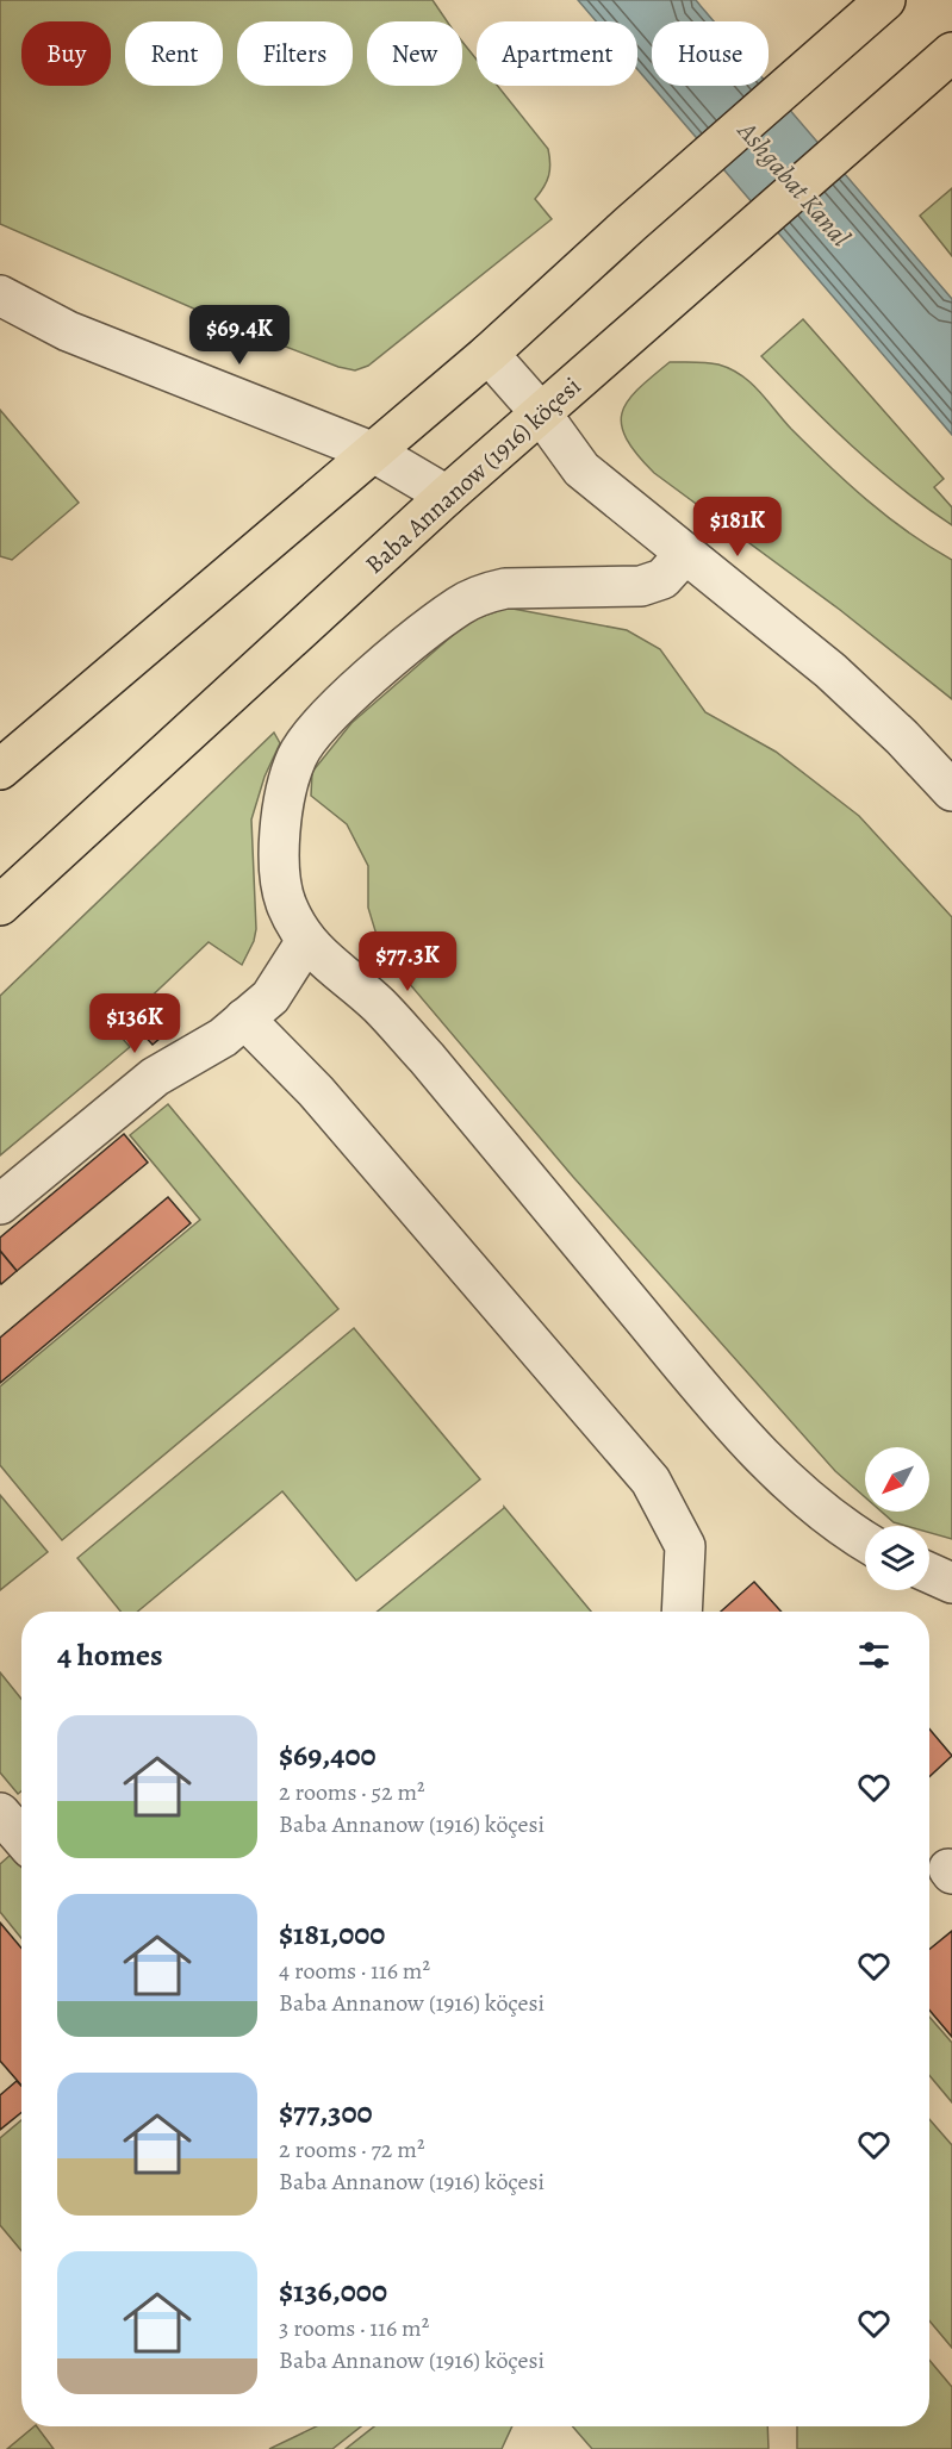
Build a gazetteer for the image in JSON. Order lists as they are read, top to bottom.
{
  "streets": {
    "main road": ["Baba Annanow (1916) köçesi"]
  },
  "water": ["Ashgabat Kanal"],
  "north": "bottom left",
  "page": {
    "chip": [
      "Buy",
      "Rent",
      "Filters",
      "New",
      "Apartment",
      "House"
    ],
    "price": [
      "$69.4K",
      "$181K",
      "$77.3K",
      "$136K"
    ],
    "heading": "4 homes",
    "list": [
      {
        "name": "$69,400",
        "note": "2 rooms · 52 m² · Baba Annanow (1916) köçesi"
      },
      {
        "name": "$181,000",
        "note": "4 rooms · 116 m² · Baba Annanow (1916) köçesi"
      },
      {
        "name": "$77,300",
        "note": "2 rooms · 72 m² · Baba Annanow (1916) köçesi"
      },
      {
        "name": "$136,000",
        "note": "3 rooms · 116 m² · Baba Annanow (1916) köçesi"
      }
    ]
  }
}
